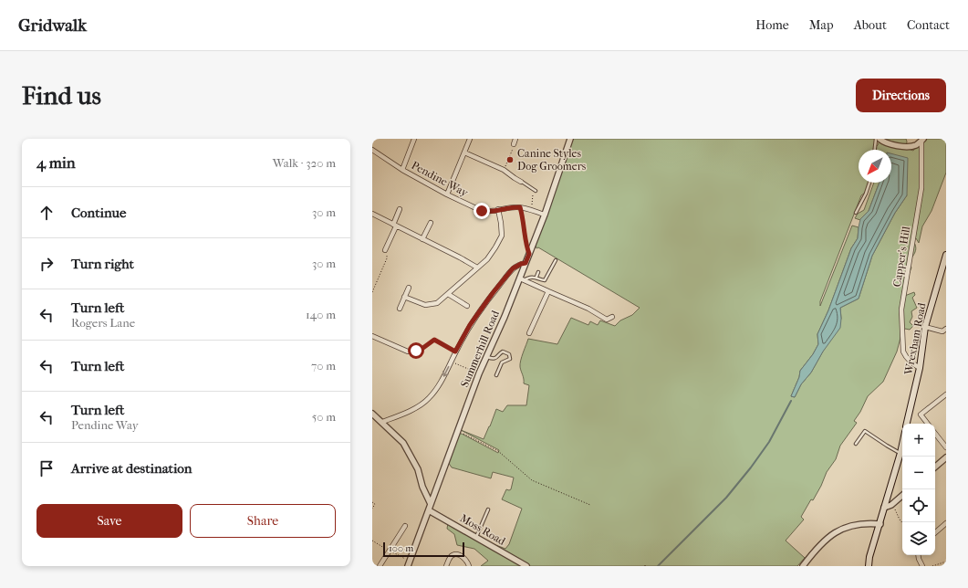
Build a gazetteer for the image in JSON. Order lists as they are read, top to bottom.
{
  "streets": {
    "main road": ["Wrexham Road"],
    "street": [
      "Pendine Way",
      "Capper's Hill",
      "Summerhill Road",
      "Moss Road"
    ]
  },
  "crossings": [
    ["Pendine Way", "Summerhill Road"],
    ["Capper's Hill", "Wrexham Road"],
    ["Summerhill Road", "Moss Road"]
  ],
  "places": ["Canine Styles Dog Groomers"],
  "scale_bar": "100 m",
  "north": "bottom left",
  "page": {
    "header": "Gridwalk",
    "nav": [
      "Home",
      "Map",
      "About",
      "Contact"
    ],
    "buttons": [
      "Directions",
      ["Save", "Share"]
    ],
    "title": "Find us",
    "heading": ["4 min", "Walk · 320 m"],
    "list": [
      ["Continue", "30 m"],
      ["Turn right", "30 m"],
      ["Turn left", "Rogers Lane", "140 m"],
      ["Turn left", "70 m"],
      ["Turn left", "Pendine Way", "50 m"],
      "Arrive at destination"
    ],
    "map_buttons": ["+", "−"],
    "scale": "100 m"
  }
}
